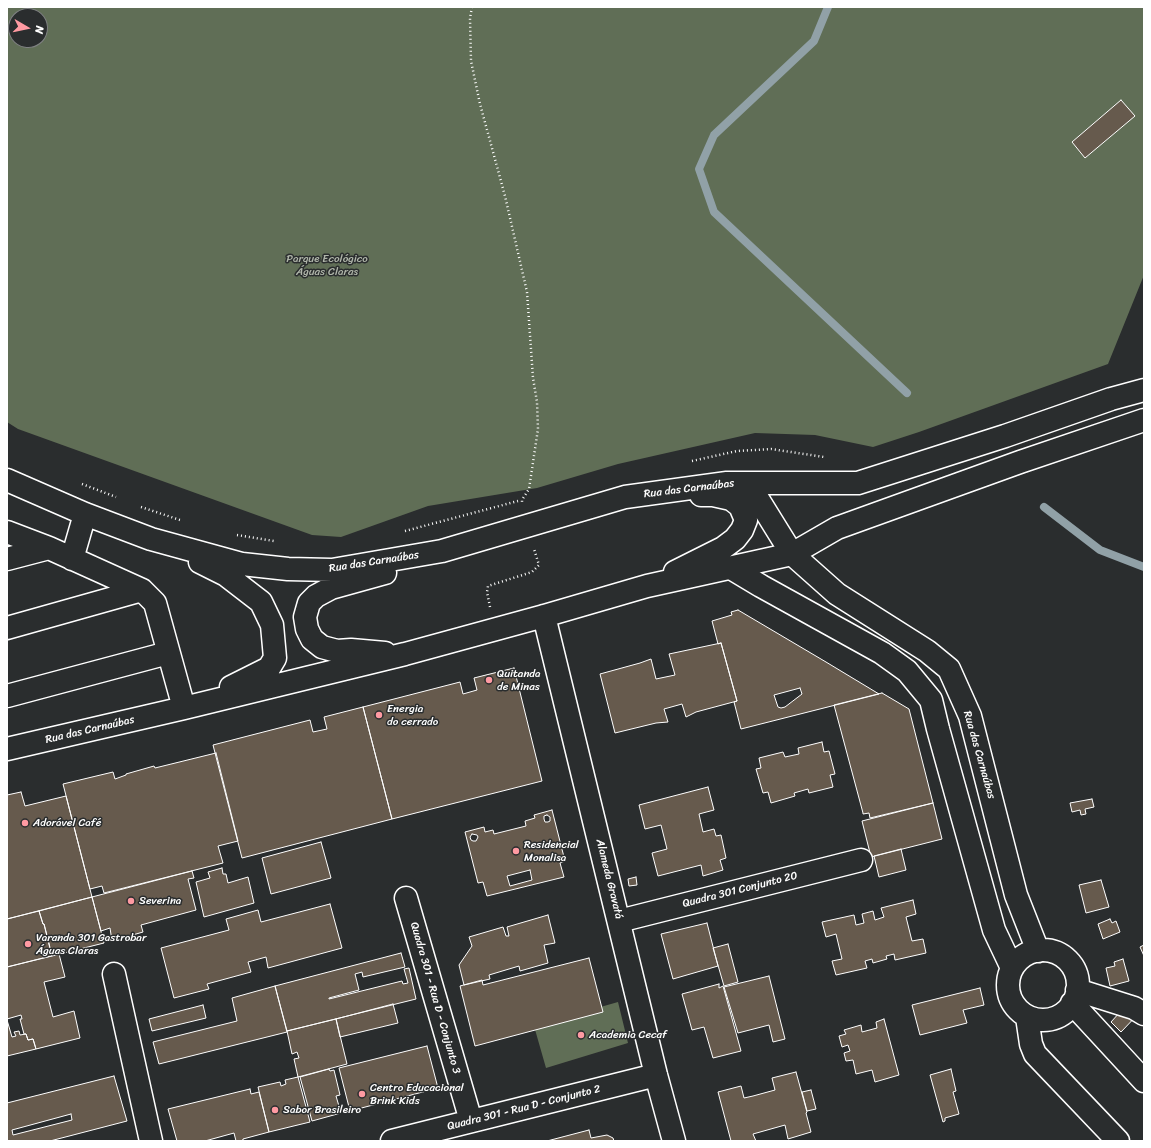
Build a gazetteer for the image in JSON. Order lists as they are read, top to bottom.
{
  "streets": {
    "street": [
      "Rua das Carnaúbas",
      "Alameda Gravatá",
      "Quadra 301 Conjunto 20",
      "Quadra 301 - Rua D - Conjunto 3",
      "Quadra 301 - Rua D - Conjunto 2"
    ]
  },
  "crossings": [
    ["Rua das Carnaúbas", "Alameda Gravatá"],
    ["Alameda Gravatá", "Quadra 301 Conjunto 20"],
    ["Alameda Gravatá", "Quadra 301 - Rua D - Conjunto 2"],
    ["Quadra 301 - Rua D - Conjunto 3", "Quadra 301 - Rua D - Conjunto 2"]
  ],
  "parks": ["Parque Ecológico Águas Claras"],
  "places": [
    "Quitanda de Minas",
    "Energia do cerrado",
    "Adorável Café",
    "Residencial Monalisa",
    "Severina",
    "Varanda 301 Gastrobar Águas Claras",
    "Academia Cecaf",
    "Centro Educacional Brink Kids",
    "Sabor Brasileiro"
  ],
  "north": "right"
}
